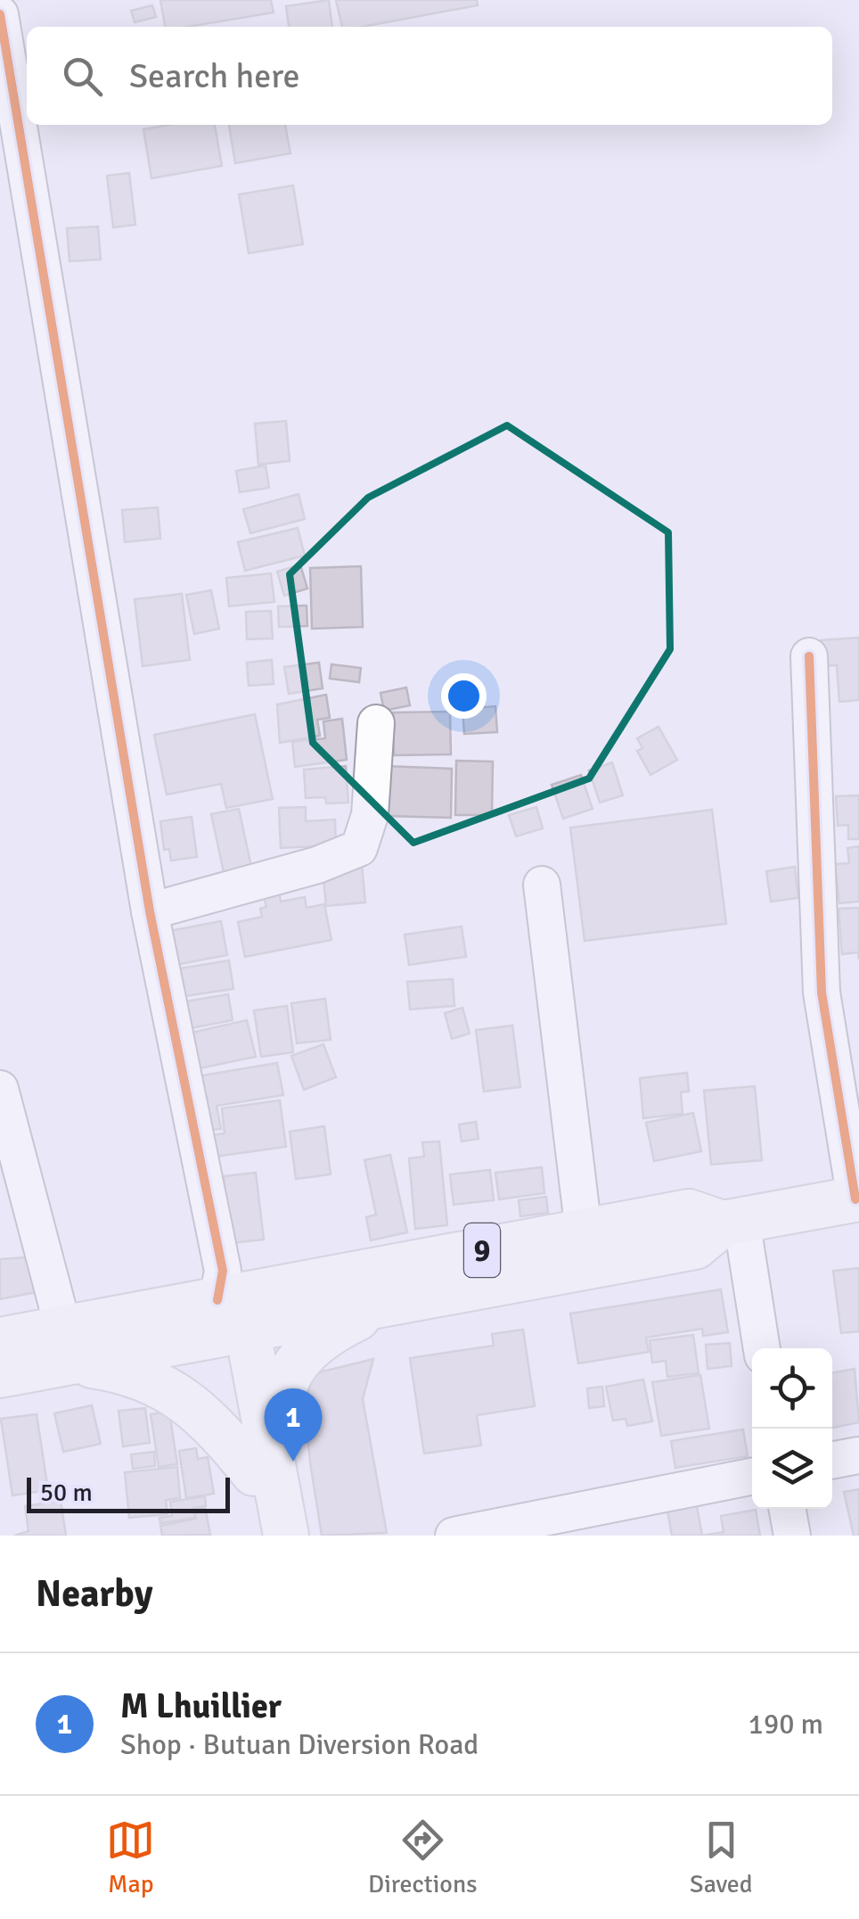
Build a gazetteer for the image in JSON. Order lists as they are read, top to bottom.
{
  "streets": {
    "main road": ["9"]
  },
  "scale_bar": "50 m",
  "page": {
    "search": "Search here",
    "pins": "1",
    "scale": "50 m",
    "heading": "Nearby",
    "list": [
      {
        "mark": "1",
        "name": "M Lhuillier",
        "note": "Shop · Butuan Diversion Road",
        "value": "190 m"
      }
    ],
    "nav": ["Map", "Directions", "Saved"]
  }
}
